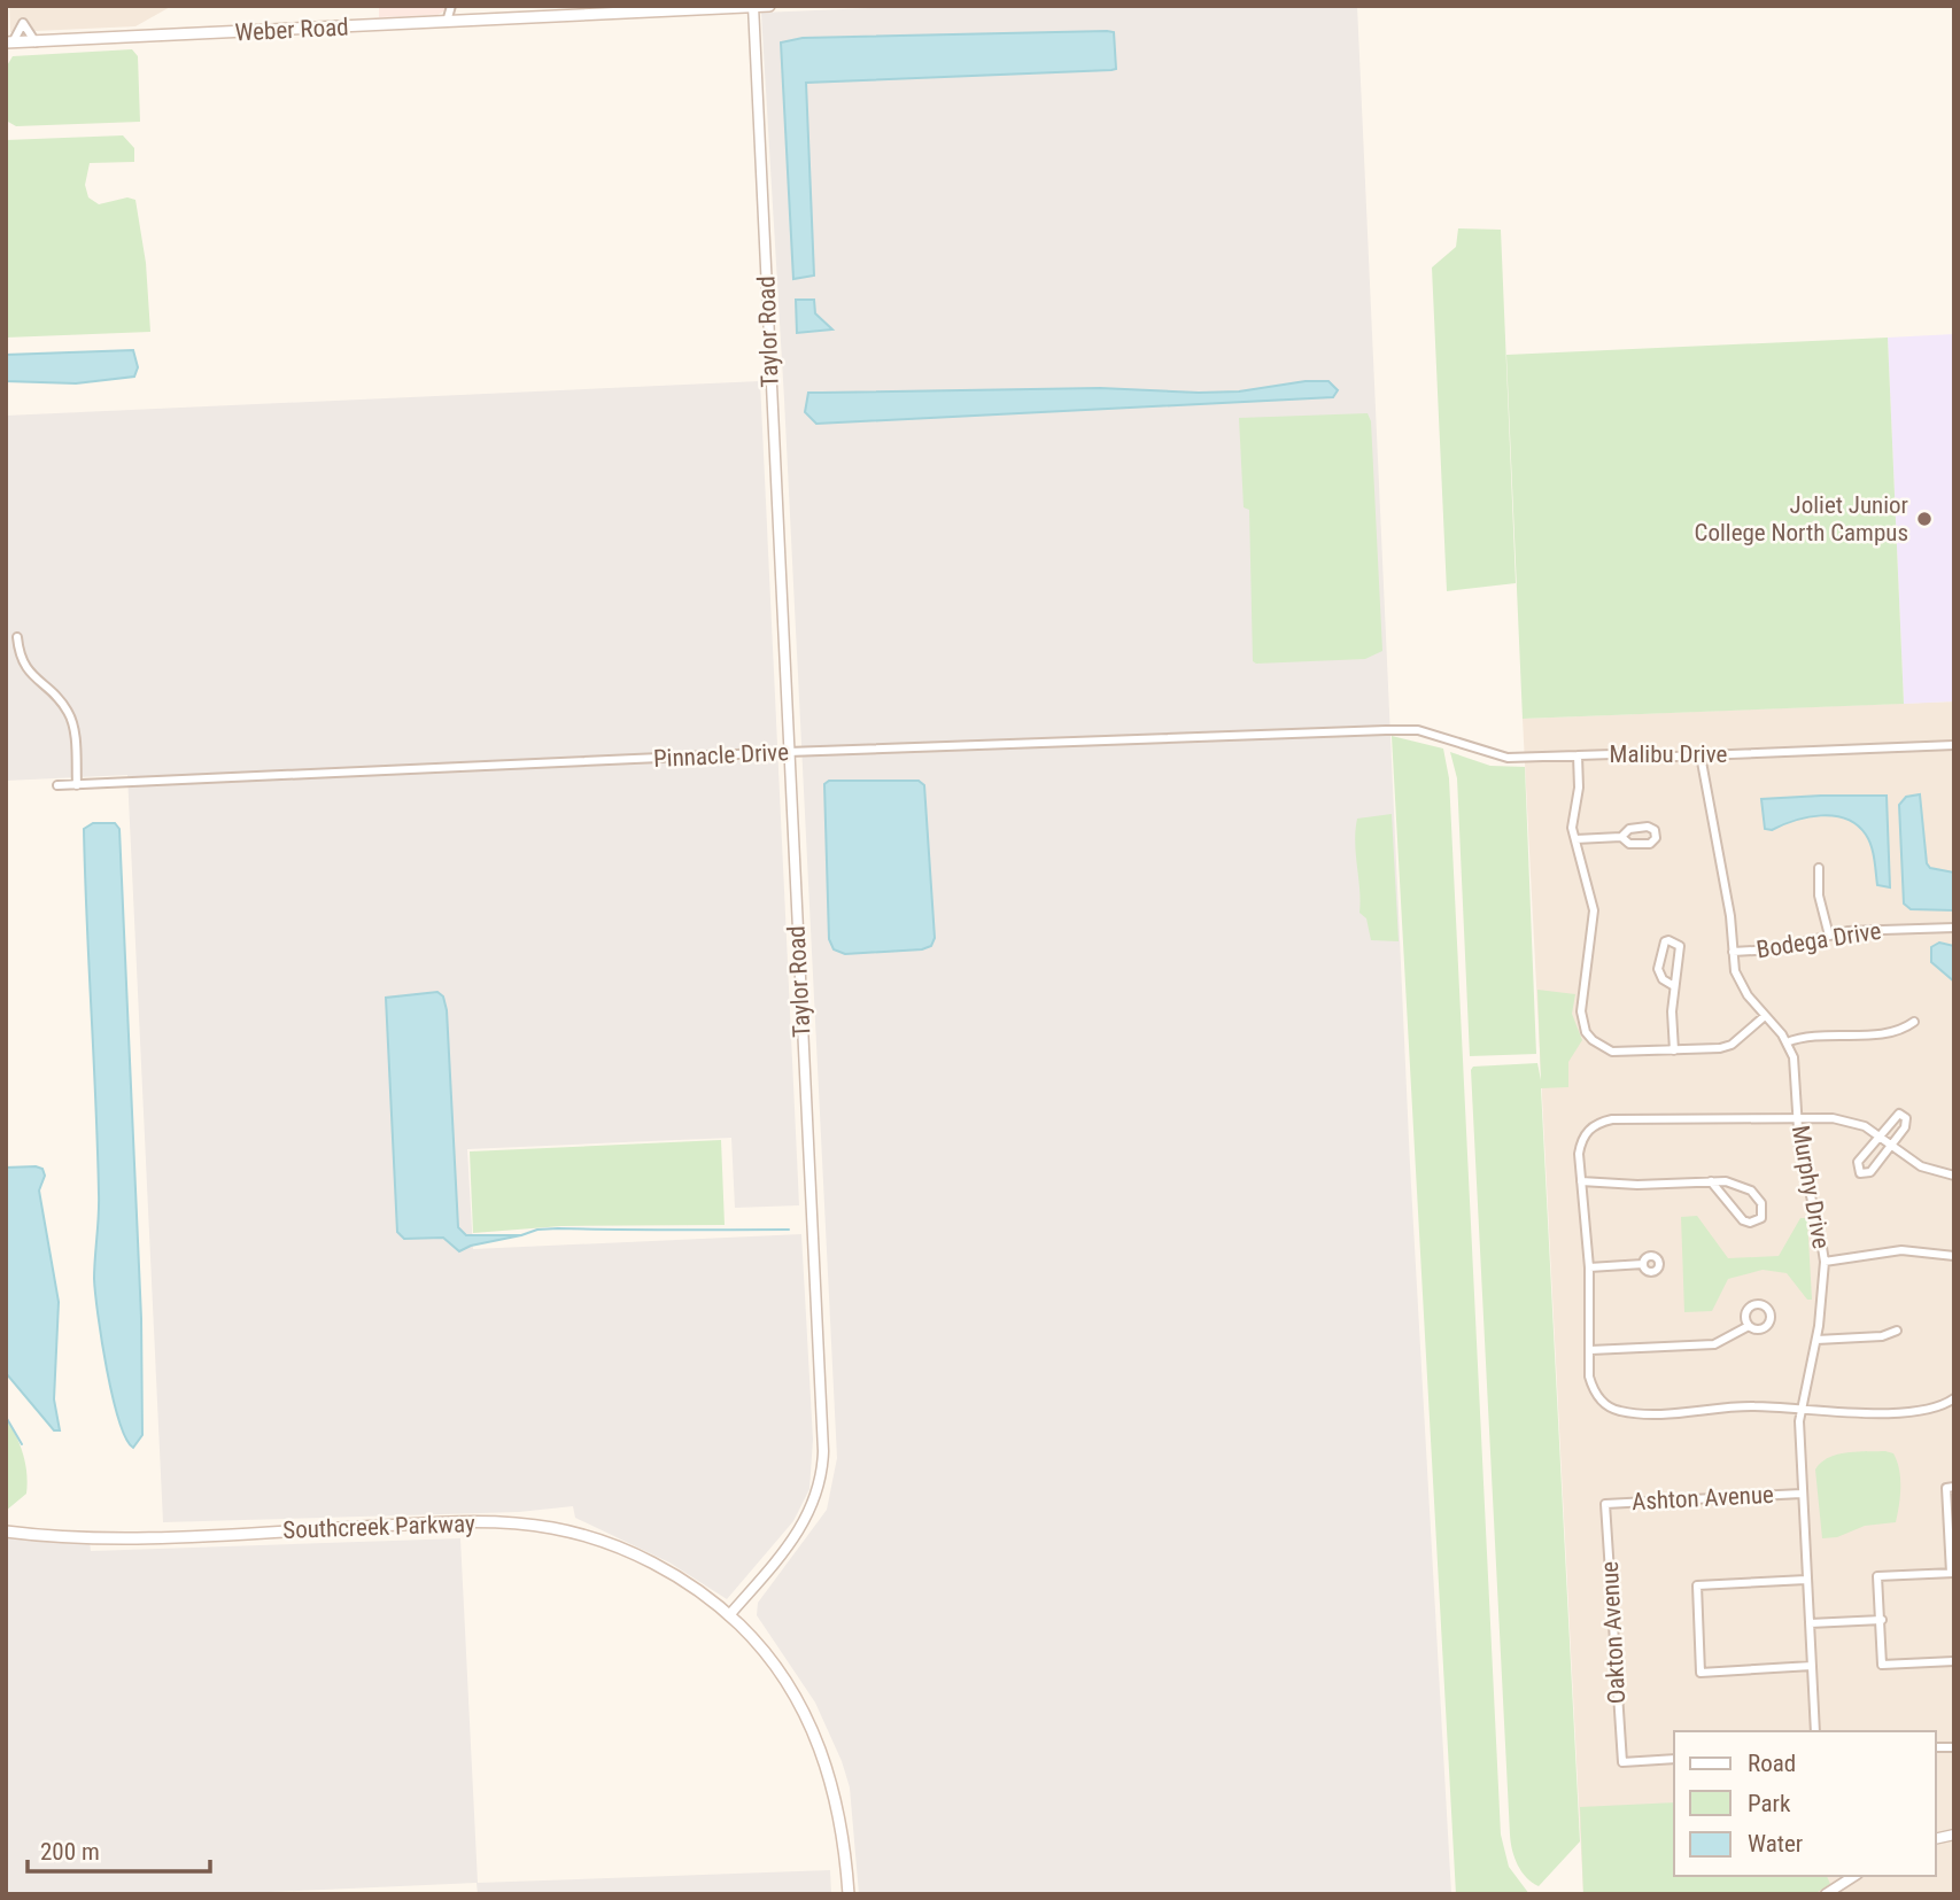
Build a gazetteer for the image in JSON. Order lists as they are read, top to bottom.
{
  "streets": {
    "main road": ["Weber Road", "Southcreek Parkway"],
    "street": [
      "Taylor Road",
      "Malibu Drive",
      "Pinnacle Drive",
      "Bodega Drive",
      "Murphy Drive",
      "Ashton Avenue",
      "Oakton Avenue"
    ]
  },
  "crossings": [
    ["Weber Road", "Taylor Road"],
    ["Taylor Road", "Pinnacle Drive"],
    ["Taylor Road", "Southcreek Parkway"],
    ["Malibu Drive", "Pinnacle Drive"],
    ["Malibu Drive", "Murphy Drive"],
    ["Bodega Drive", "Murphy Drive"],
    ["Murphy Drive", "Ashton Avenue"],
    ["Ashton Avenue", "Oakton Avenue"]
  ],
  "places": ["Joliet Junior College North Campus"],
  "legend": ["Road", "Park", "Water"],
  "scale_bar": "200 m"
}
